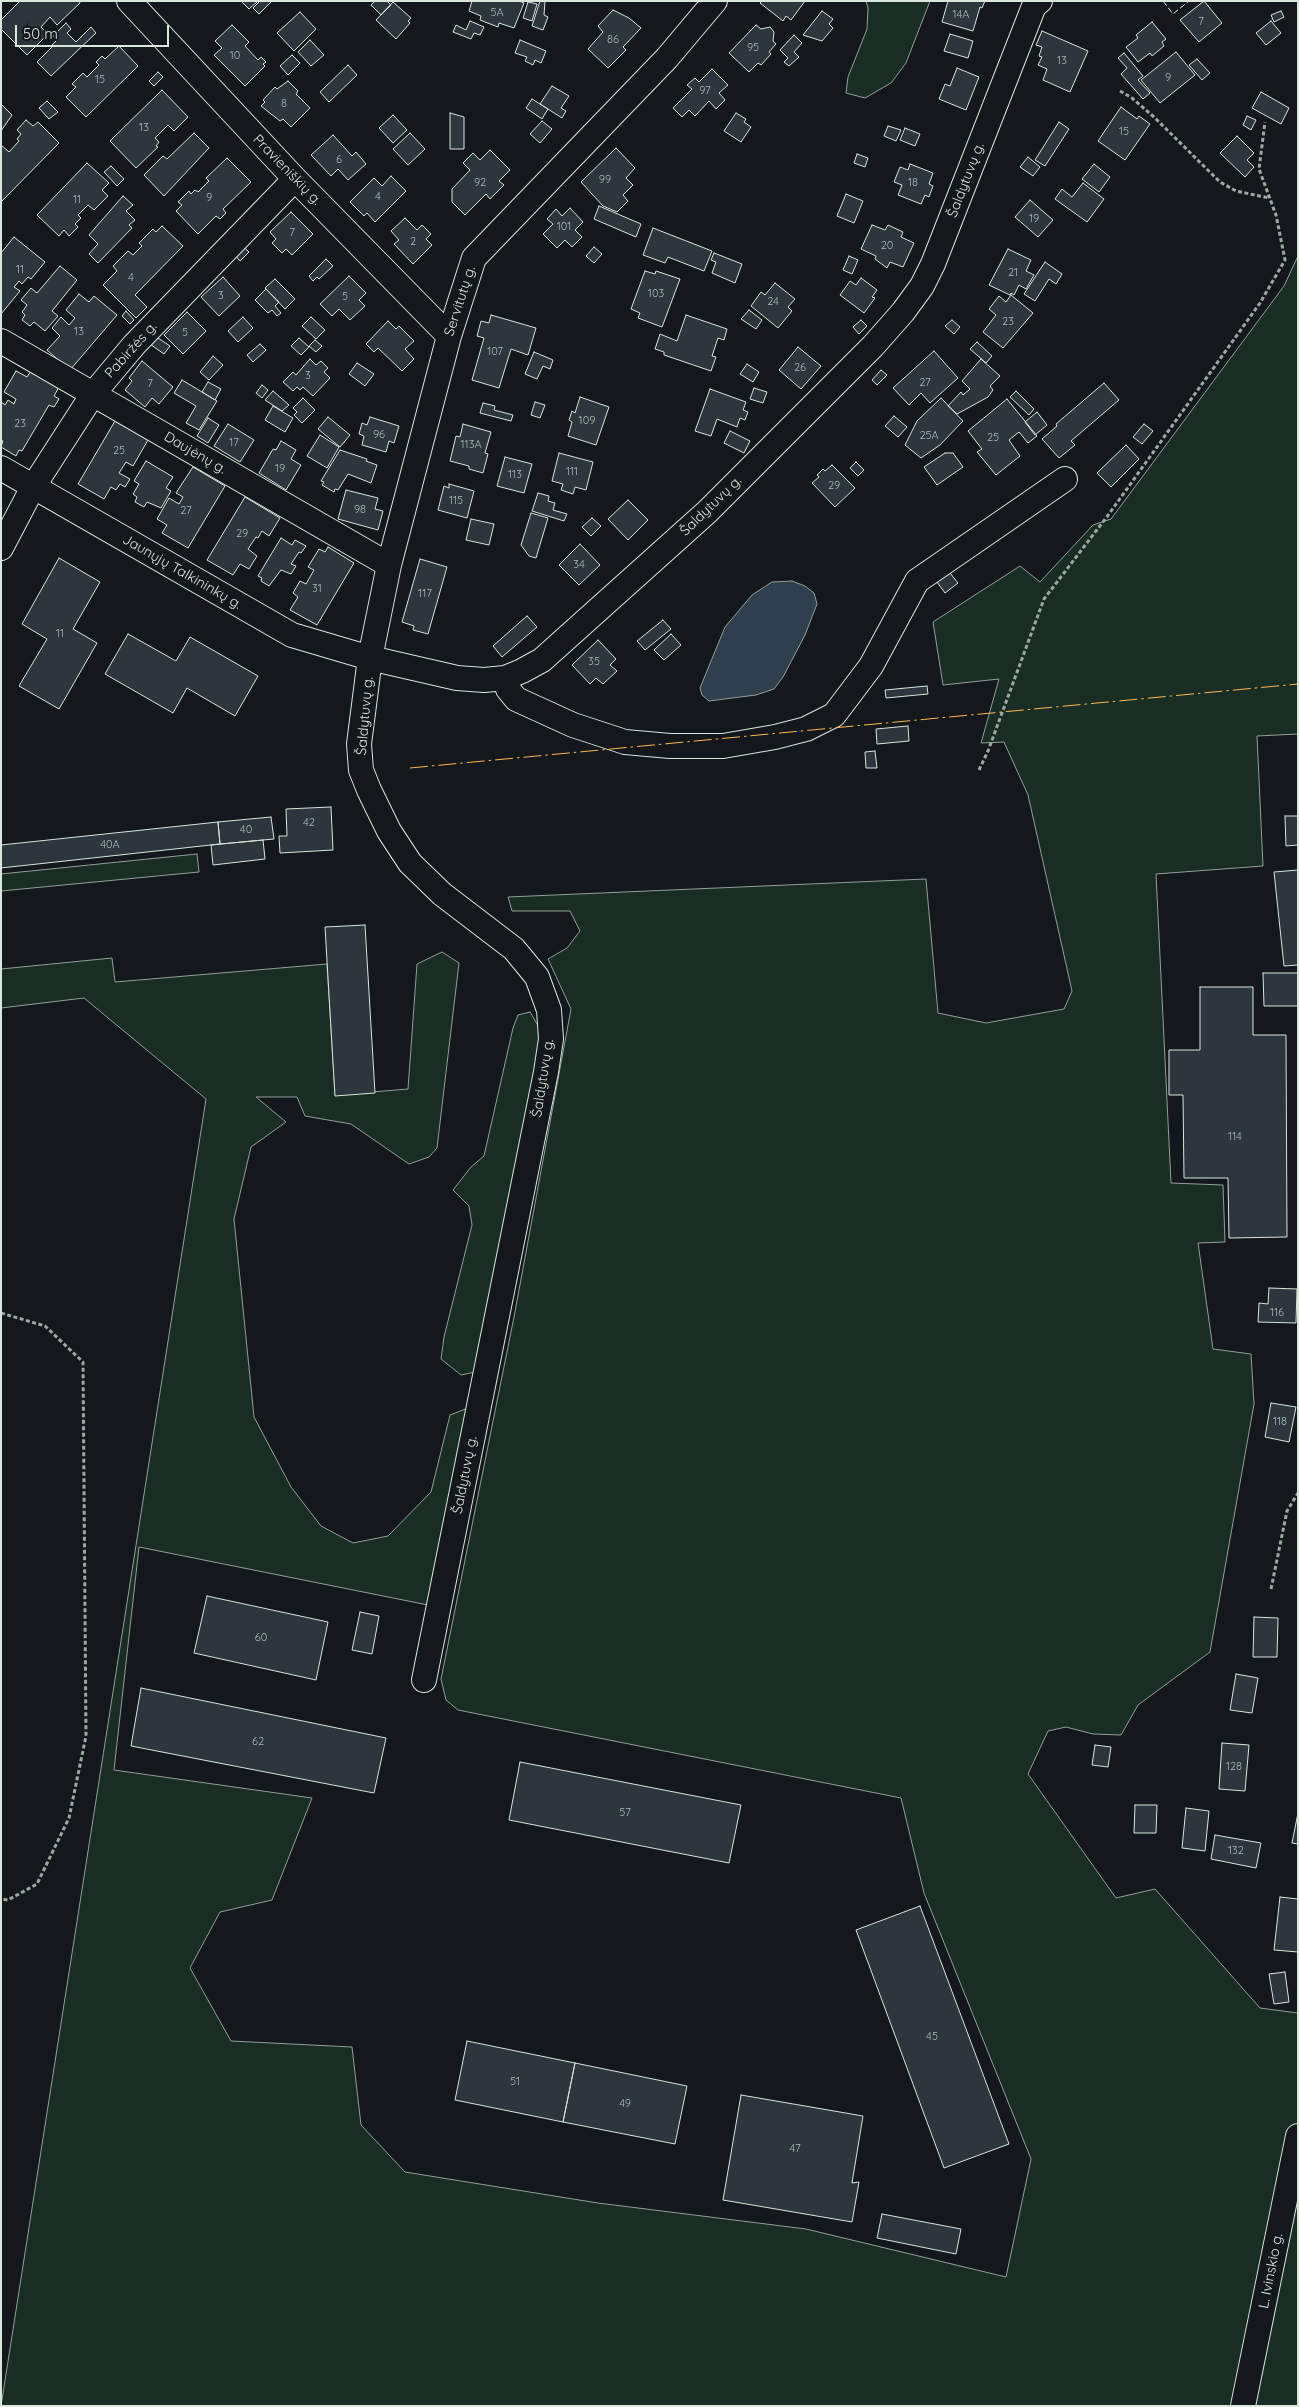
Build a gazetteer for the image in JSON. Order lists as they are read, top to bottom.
{
  "streets": {
    "street": [
      "Pravieniškių g.",
      "Šaldytuvų g.",
      "Servitutų g.",
      "Pabiržės g.",
      "Daujėnų g.",
      "Jaunųjų Talkininkų g.",
      "L. Ivinskio g."
    ]
  },
  "crossings": [
    ["Pravieniškių g.", "Servitutų g."],
    ["Pravieniškių g.", "Pabiržės g."],
    ["Šaldytuvų g.", "Servitutų g."],
    ["Šaldytuvų g.", "Jaunųjų Talkininkų g."],
    ["Servitutų g.", "Daujėnų g."],
    ["Servitutų g.", "Jaunųjų Talkininkų g."],
    ["Pabiržės g.", "Daujėnų g."],
    ["Pabiržės g.", "Jaunųjų Talkininkų g."]
  ],
  "house_numbers": [
    "5A",
    "14A",
    "7",
    "86",
    "95",
    "10",
    "13",
    "9",
    "15",
    "97",
    "8",
    "13",
    "15",
    "6",
    "99",
    "92",
    "18",
    "4",
    "9",
    "11",
    "19",
    "101",
    "7",
    "2",
    "20",
    "11",
    "21",
    "4",
    "103",
    "3",
    "5",
    "24",
    "23",
    "13",
    "5",
    "107",
    "26",
    "3",
    "27",
    "7",
    "109",
    "23",
    "96",
    "25A",
    "25",
    "17",
    "113A",
    "25",
    "19",
    "111",
    "113",
    "29",
    "115",
    "98",
    "27",
    "29",
    "34",
    "31",
    "117",
    "11",
    "35",
    "42",
    "40",
    "40A",
    "114",
    "116",
    "118",
    "60",
    "62",
    "128",
    "57",
    "132",
    "45",
    "51",
    "49",
    "47"
  ],
  "scale_bar": "50 m"
}
